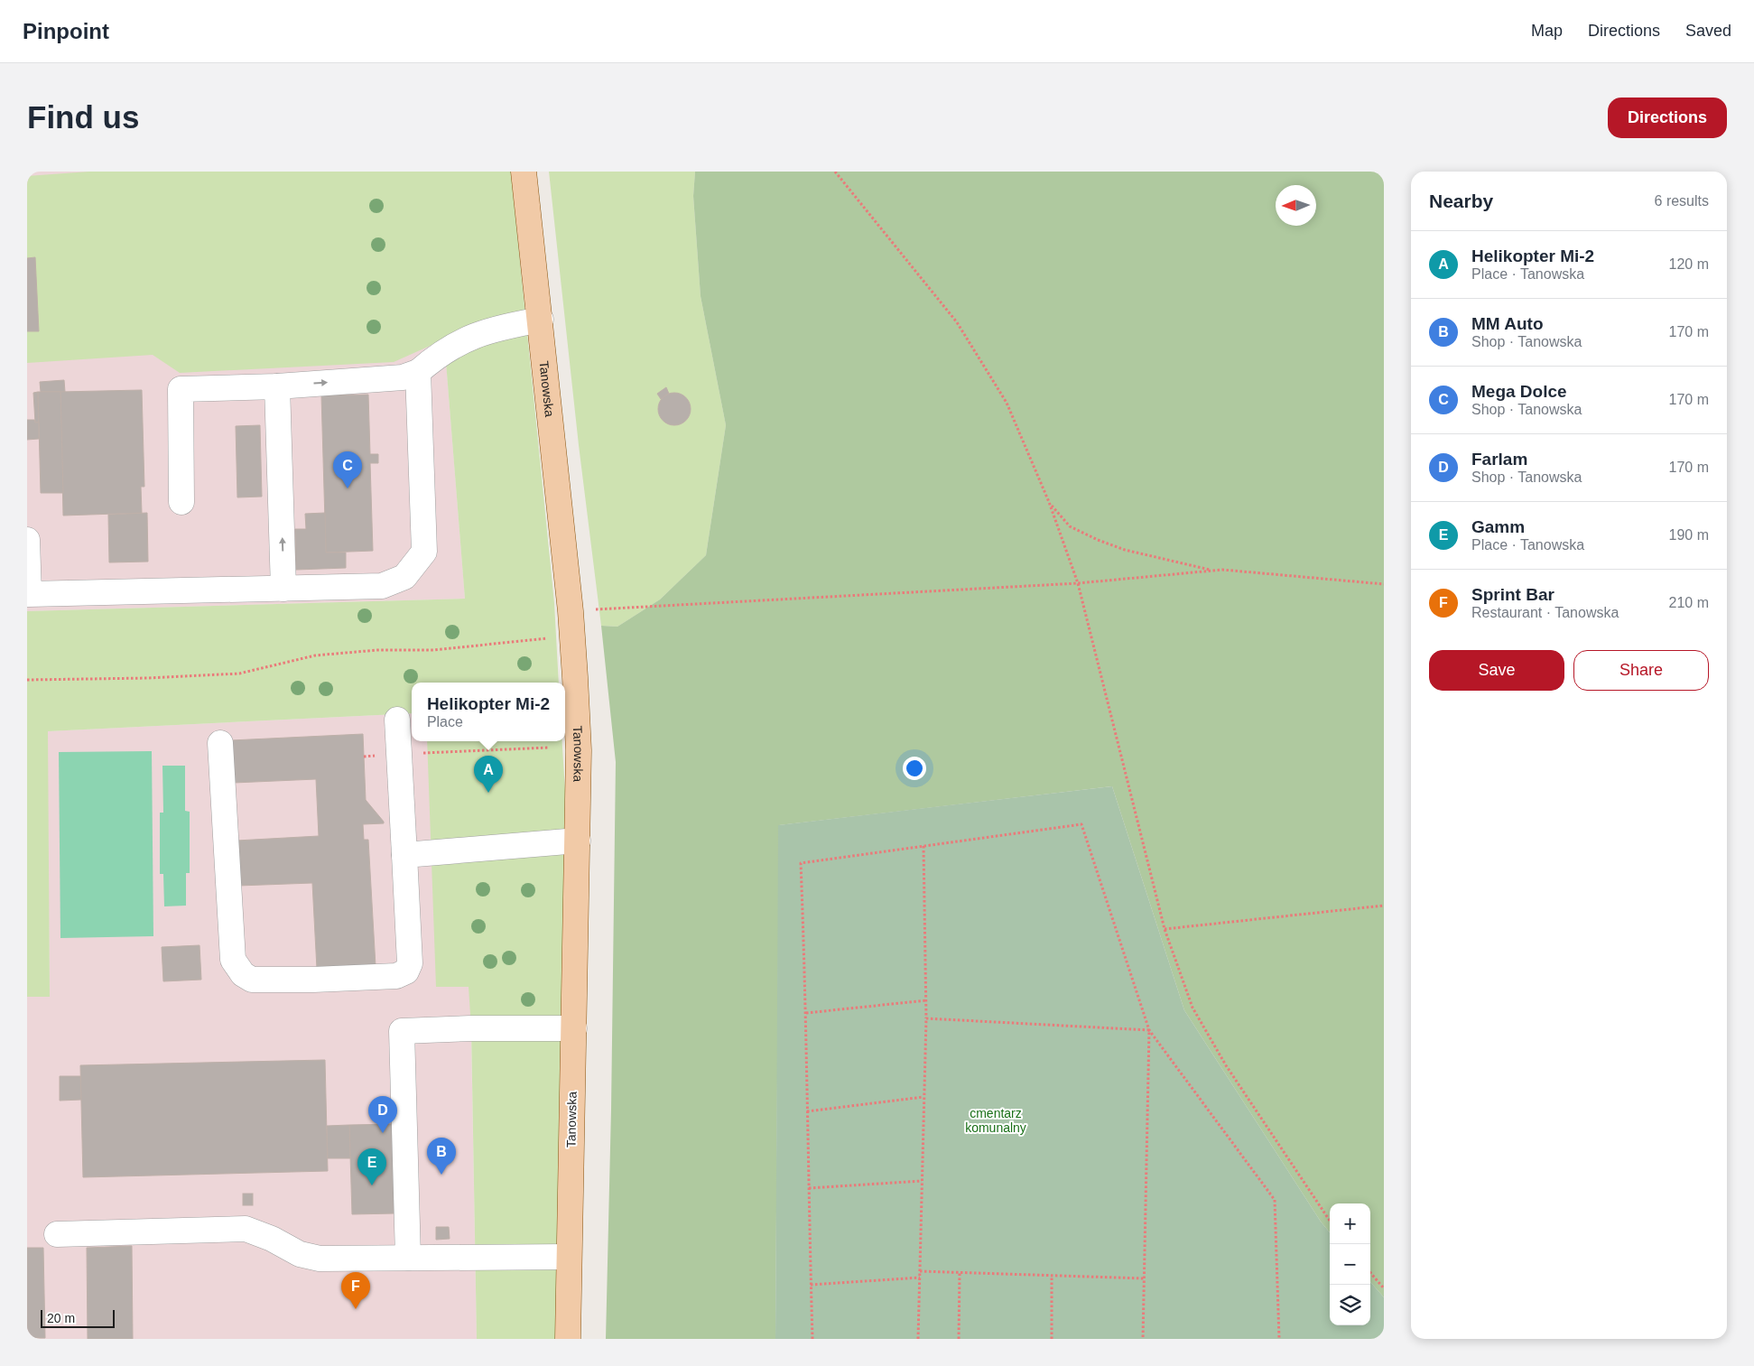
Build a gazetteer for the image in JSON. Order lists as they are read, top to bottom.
{
  "streets": {
    "main road": ["Tanowska"]
  },
  "parks": ["cmentarz komunalny"],
  "scale_bar": "20 m",
  "north": "left",
  "page": {
    "header": "Pinpoint",
    "nav": ["Map", "Directions", "Saved"],
    "buttons": [
      "Directions",
      ["Save", "Share"]
    ],
    "title": "Find us",
    "heading": ["Nearby", "6 results"],
    "list": [
      {
        "mark": "A",
        "name": "Helikopter Mi-2",
        "note": "Place · Tanowska",
        "value": "120 m"
      },
      {
        "mark": "B",
        "name": "MM Auto",
        "note": "Shop · Tanowska",
        "value": "170 m"
      },
      {
        "mark": "C",
        "name": "Mega Dolce",
        "note": "Shop · Tanowska",
        "value": "170 m"
      },
      {
        "mark": "D",
        "name": "Farlam",
        "note": "Shop · Tanowska",
        "value": "170 m"
      },
      {
        "mark": "E",
        "name": "Gamm",
        "note": "Place · Tanowska",
        "value": "190 m"
      },
      {
        "mark": "F",
        "name": "Sprint Bar",
        "note": "Restaurant · Tanowska",
        "value": "210 m"
      }
    ],
    "pins": [
      "C",
      "A",
      "D",
      "B",
      "E",
      "F"
    ],
    "popup": ["Helikopter Mi-2", "Place"],
    "map_buttons": ["+", "−"],
    "scale": "20 m"
  }
}
